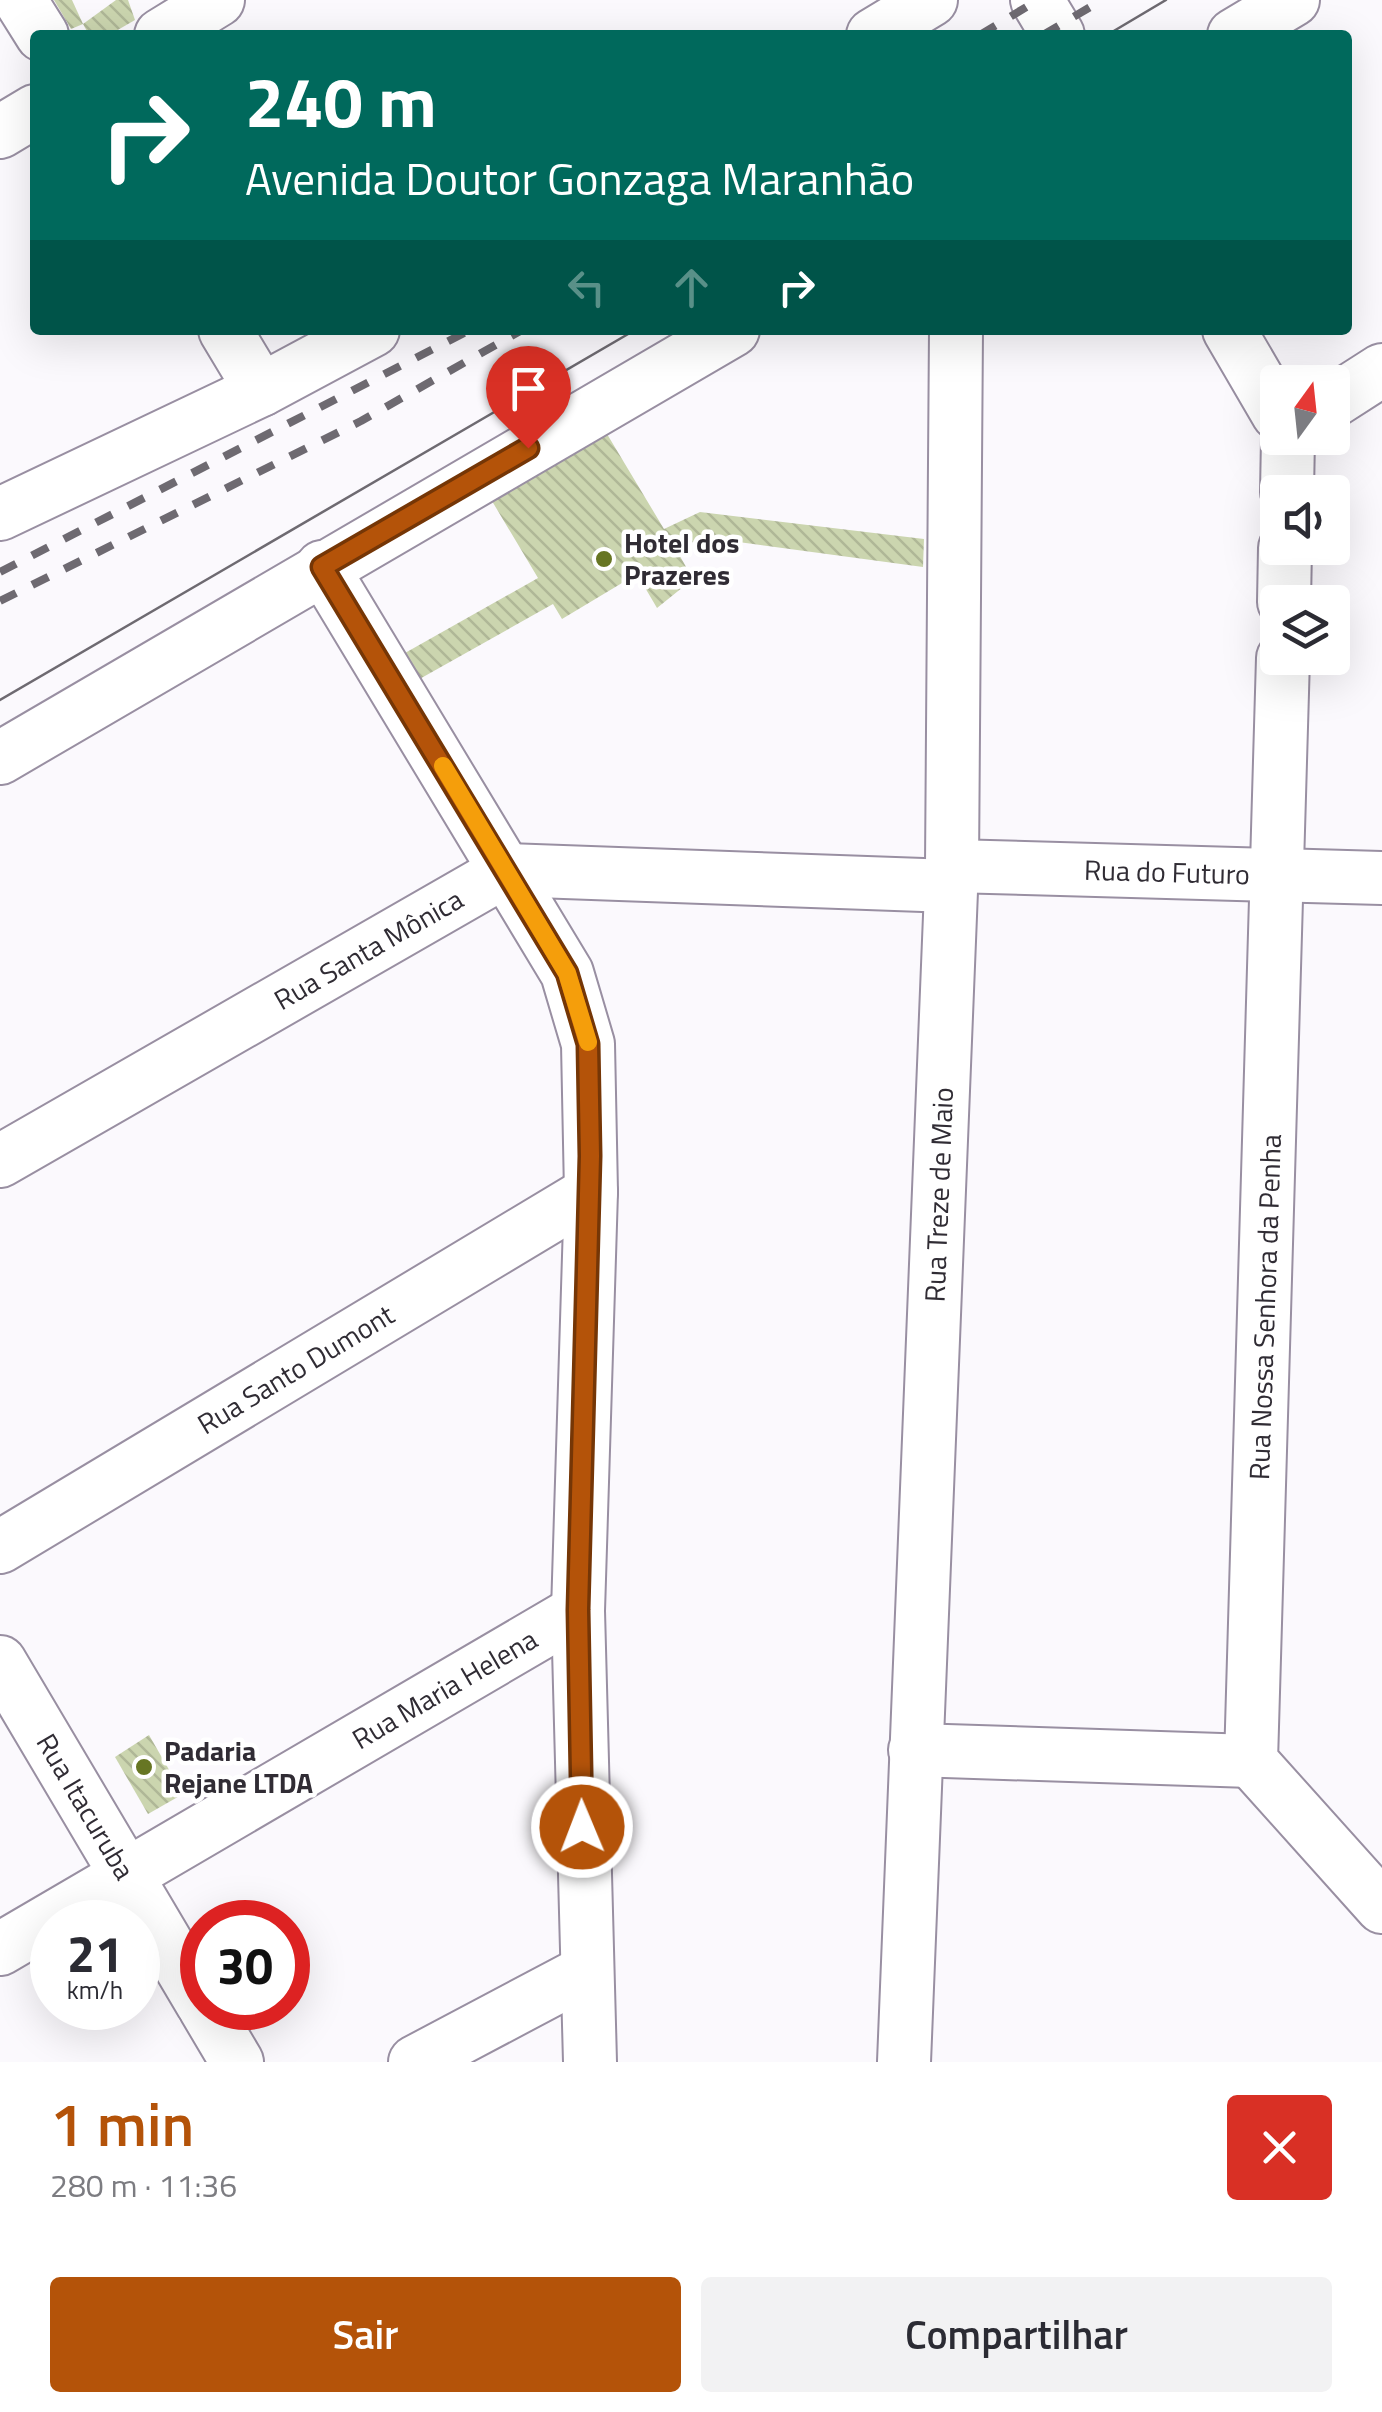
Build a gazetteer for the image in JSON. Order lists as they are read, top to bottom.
{
  "streets": {
    "street": [
      "Rua do Futuro",
      "Rua Santa Mônica",
      "Rua Treze de Maio",
      "Rua Nossa Senhora da Penha",
      "Rua Santo Dumont",
      "Rua Maria Helena",
      "Rua Itacuruba"
    ]
  },
  "crossings": [
    ["Rua do Futuro", "Rua Treze de Maio"],
    ["Rua do Futuro", "Rua Nossa Senhora da Penha"],
    ["Rua Maria Helena", "Rua Itacuruba"]
  ],
  "places": ["Hotel dos Prazeres", "Padaria Rejane LTDA"],
  "north": "top",
  "page": {
    "turn": ["240 m", "Avenida Doutor Gonzaga Maranhão"],
    "speed": "21 km/h",
    "limit": "30",
    "heading": ["1 min", "280 m · 11:36"],
    "buttons": ["Sair", "Compartilhar"]
  }
}
